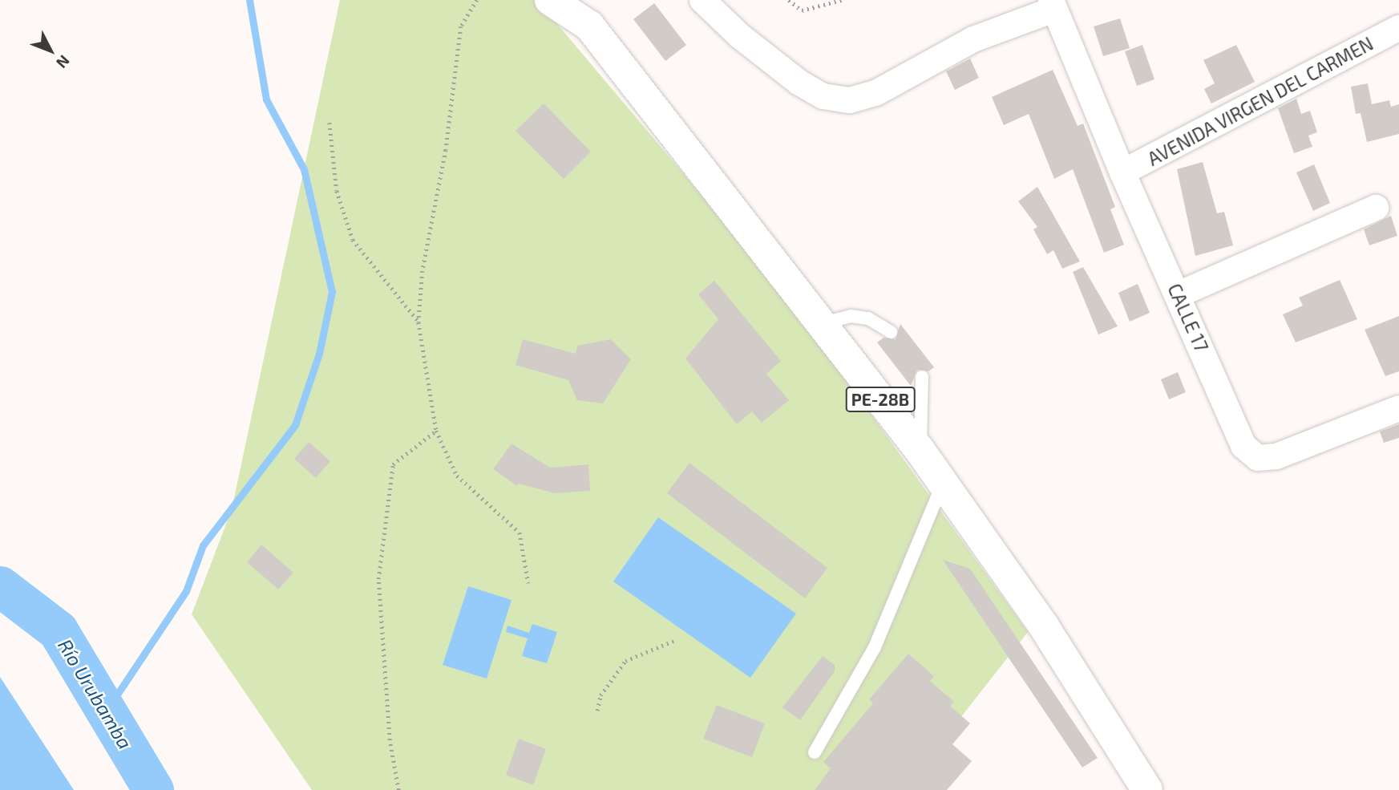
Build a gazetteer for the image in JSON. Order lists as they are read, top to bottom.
{
  "streets": {
    "highway": ["PE-28B"],
    "street": ["AVENIDA VIRGEN DEL CARMEN", "CALLE 17"]
  },
  "crossings": [
    ["AVENIDA VIRGEN DEL CARMEN", "CALLE 17"]
  ],
  "water": ["Río Urubamba"],
  "north": "bottom right"
}
